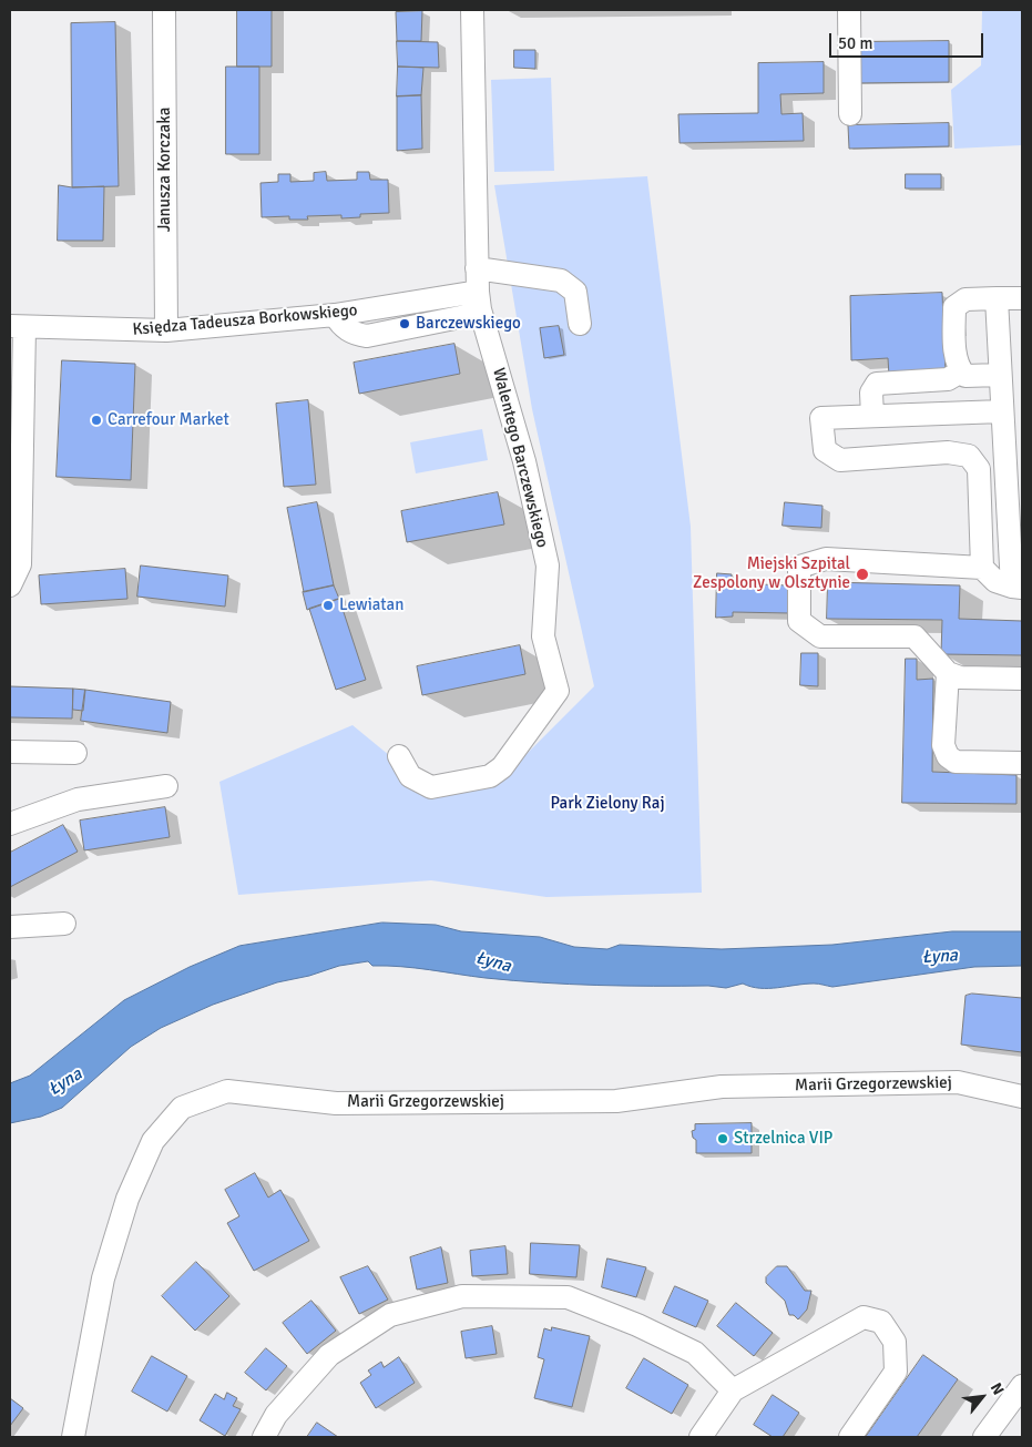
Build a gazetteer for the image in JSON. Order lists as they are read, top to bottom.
{
  "streets": {
    "street": [
      "Janusza Korczaka",
      "Księdza Tadeusza Borkowskiego",
      "Walentego Barczewskiego",
      "Marii Grzegorzewskiej"
    ]
  },
  "crossings": [
    ["Janusza Korczaka", "Księdza Tadeusza Borkowskiego"],
    ["Księdza Tadeusza Borkowskiego", "Walentego Barczewskiego"]
  ],
  "water": ["Łyna"],
  "parks": ["Park Zielony Raj"],
  "places": [
    "Barczewskiego",
    "Carrefour Market",
    "Miejski Szpital Zespolony w Olsztynie",
    "Lewiatan",
    "Strzelnica VIP"
  ],
  "scale_bar": "50 m",
  "north": "top right"
}
